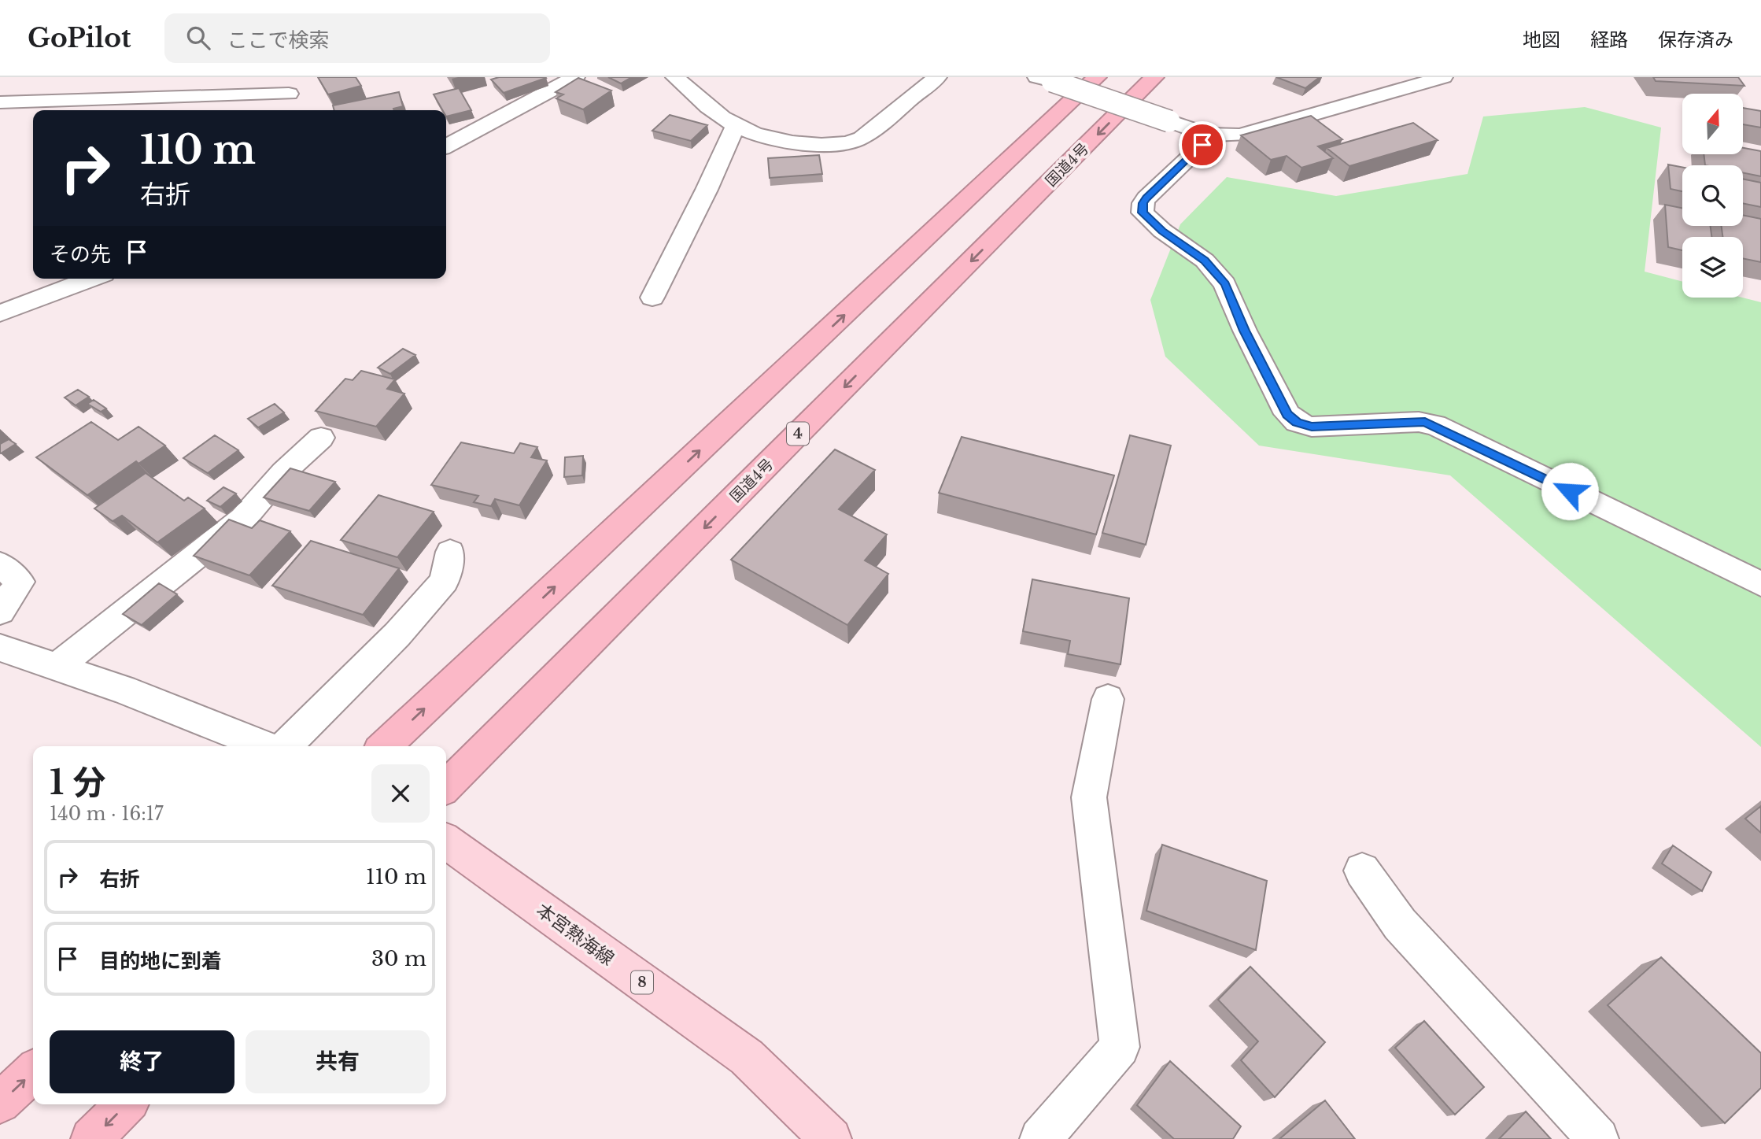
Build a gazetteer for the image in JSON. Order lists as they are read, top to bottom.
{
  "streets": {
    "highway": ["国道4号", "4"],
    "main road": ["本宮熱海線", "8"]
  },
  "north": "top",
  "page": {
    "header": "GoPilot",
    "search": "ここで検索",
    "nav": ["地図", "経路", "保存済み"],
    "turn": ["110 m", "右折"],
    "then": "その先",
    "heading": ["1 分", "140 m · 16:17"],
    "list": [
      {
        "name": "右折",
        "value": "110 m"
      },
      {
        "name": "目的地に到着",
        "value": "30 m"
      }
    ],
    "buttons": ["終了", "共有"]
  }
}
